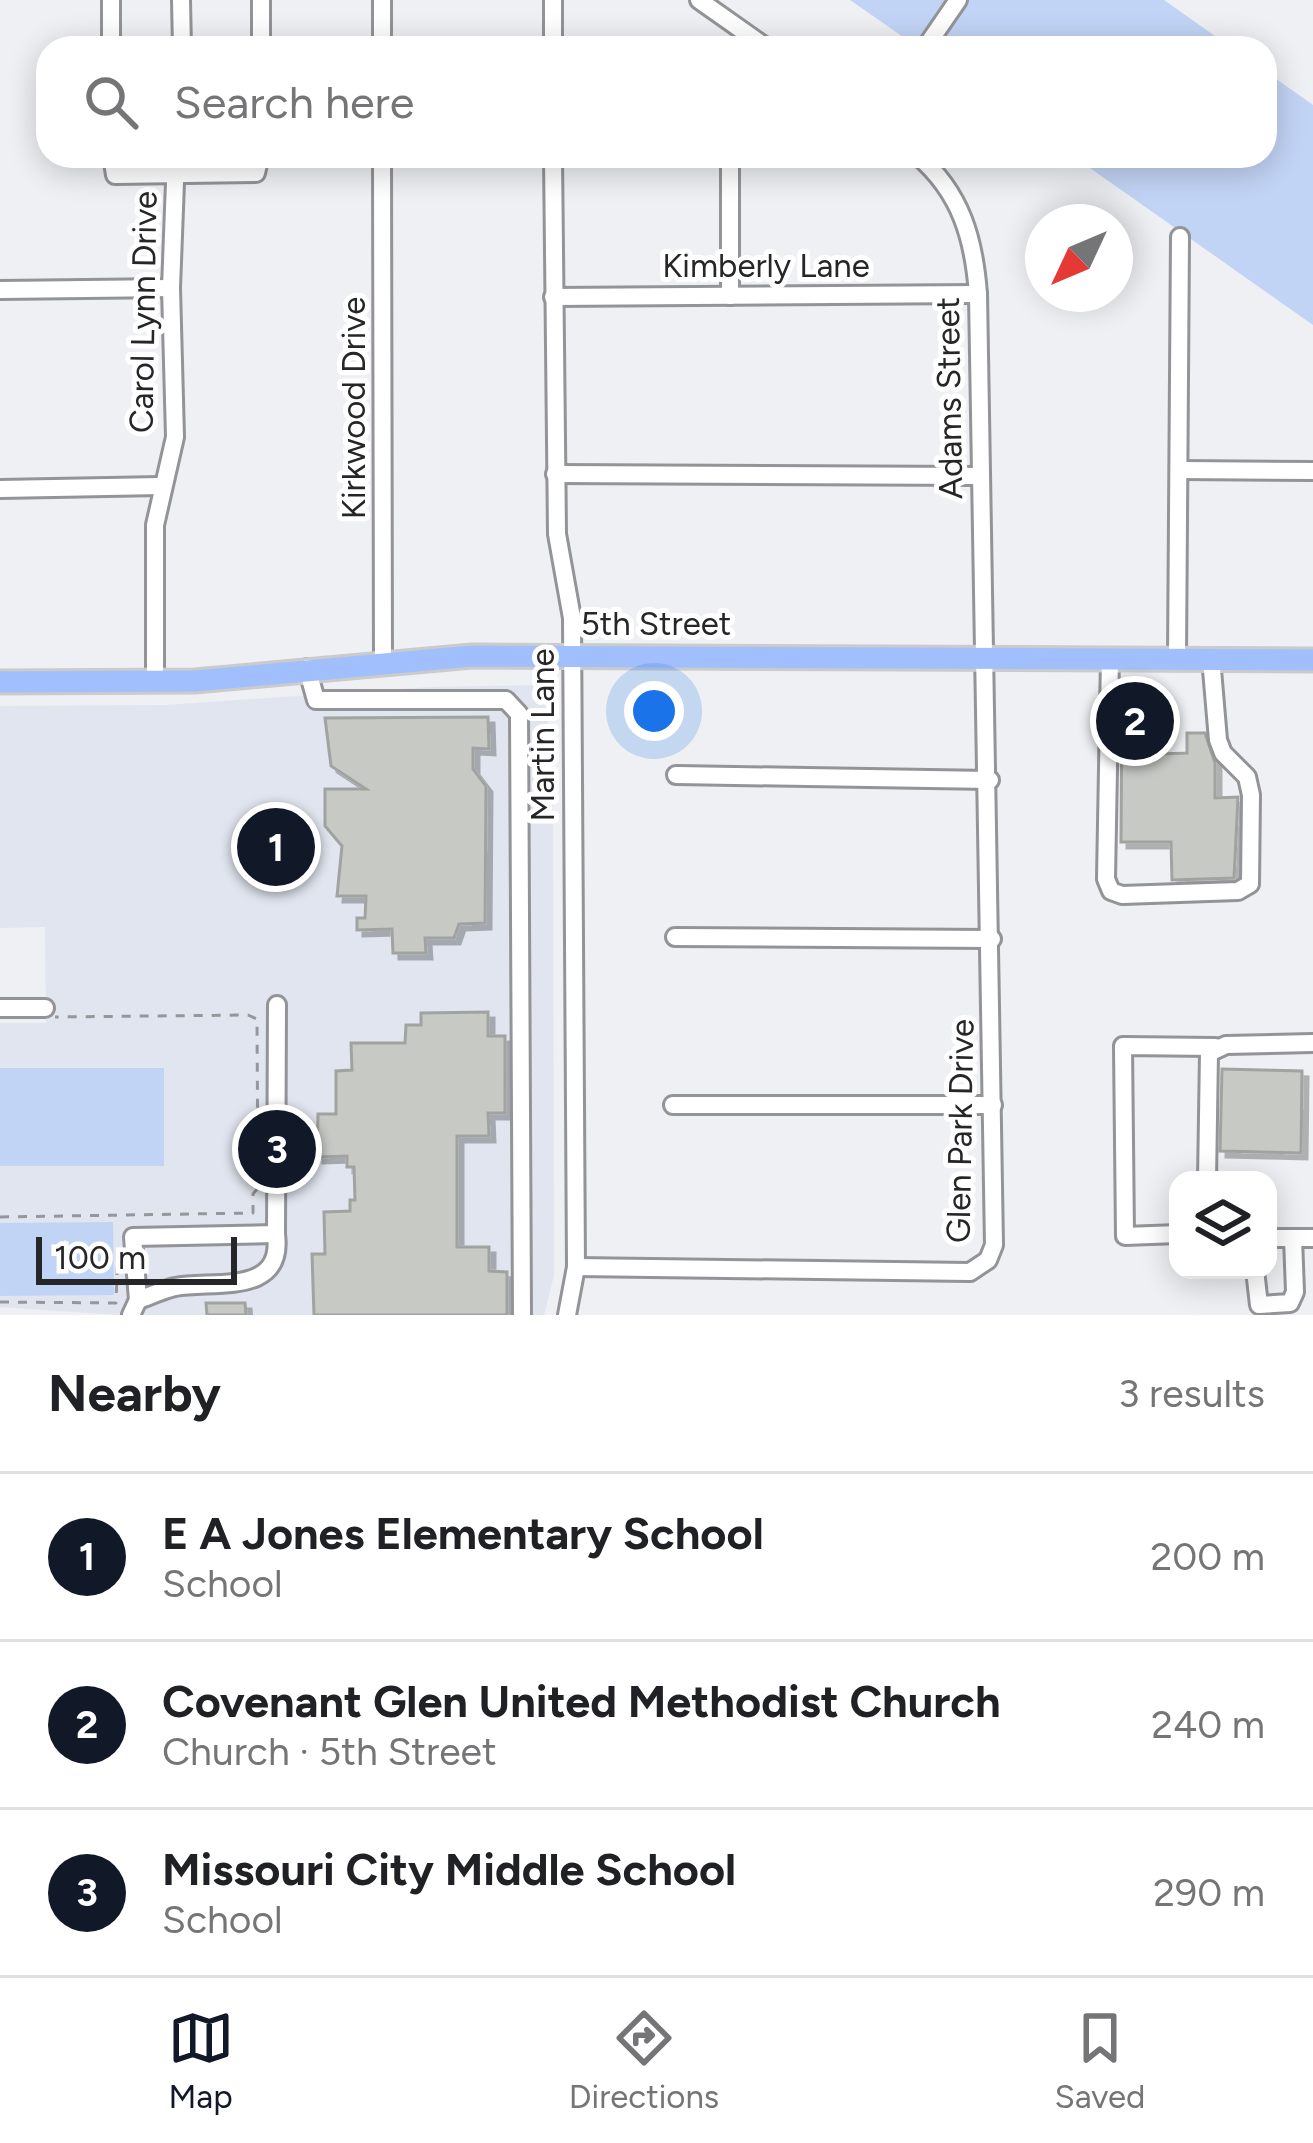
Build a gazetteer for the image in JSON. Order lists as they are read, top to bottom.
{
  "streets": {
    "main road": ["5th Street"],
    "street": [
      "Kimberly Lane",
      "Carol Lynn Drive",
      "Adams Street",
      "Kirkwood Drive",
      "Martin Lane",
      "Glen Park Drive"
    ]
  },
  "crossings": [
    ["Kimberly Lane", "Adams Street"],
    ["Kimberly Lane", "Martin Lane"],
    ["Carol Lynn Drive", "5th Street"],
    ["Adams Street", "5th Street"],
    ["Adams Street", "Glen Park Drive"],
    ["Kirkwood Drive", "5th Street"],
    ["5th Street", "Martin Lane"],
    ["5th Street", "Glen Park Drive"],
    ["Martin Lane", "Glen Park Drive"]
  ],
  "scale_bar": "100 m",
  "north": "bottom left",
  "page": {
    "search": "Search here",
    "pins": ["2", "1", "3"],
    "scale": "100 m",
    "heading": ["Nearby", "3 results"],
    "list": [
      {
        "mark": "1",
        "name": "E A Jones Elementary School",
        "note": "School",
        "value": "200 m"
      },
      {
        "mark": "2",
        "name": "Covenant Glen United Methodist Church",
        "note": "Church · 5th Street",
        "value": "240 m"
      },
      {
        "mark": "3",
        "name": "Missouri City Middle School",
        "note": "School",
        "value": "290 m"
      }
    ],
    "nav": ["Map", "Directions", "Saved"]
  }
}
